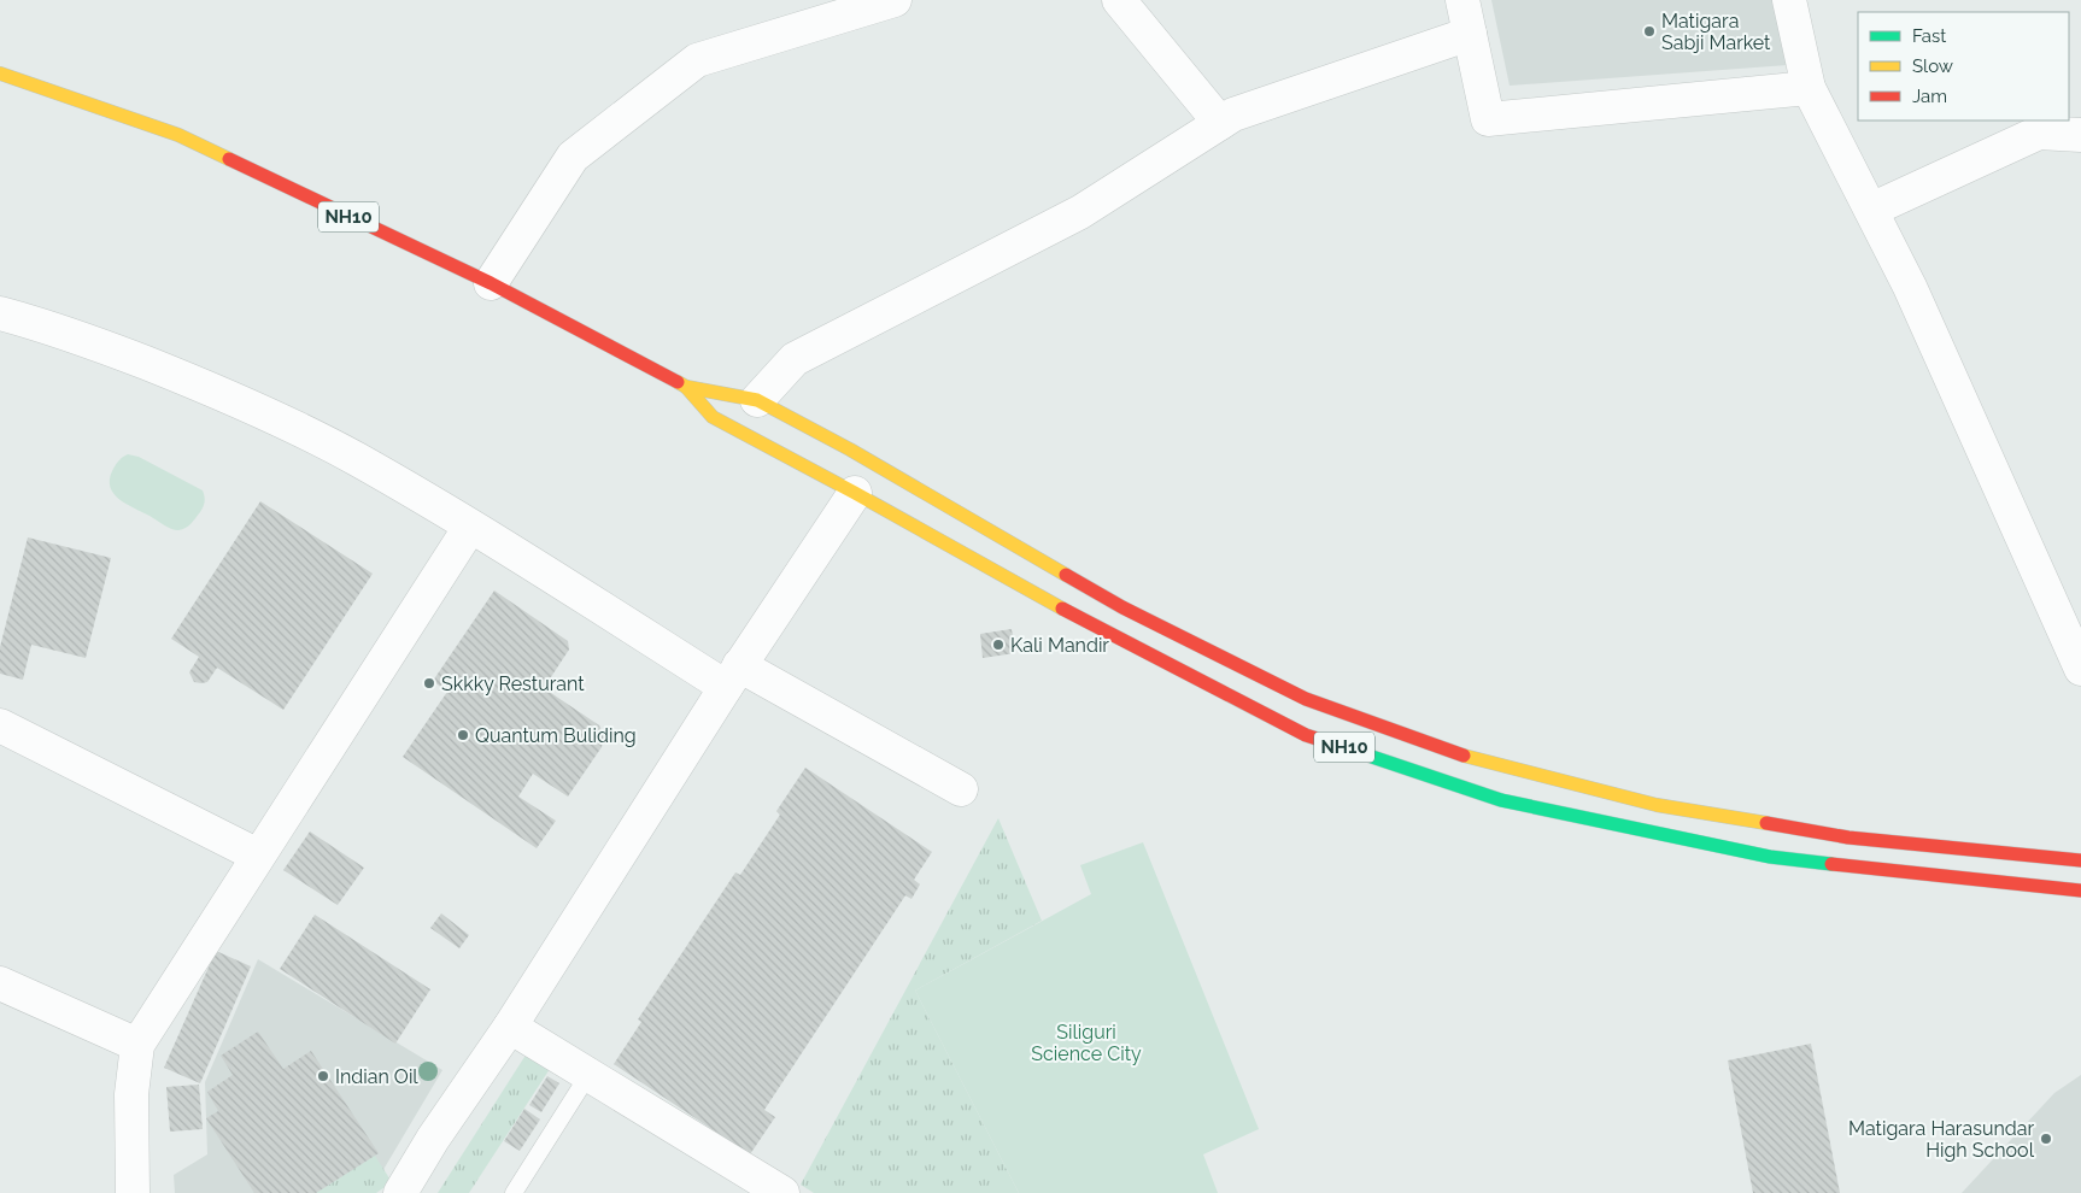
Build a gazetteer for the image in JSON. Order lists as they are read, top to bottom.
{
  "streets": {
    "highway": ["NH10"]
  },
  "parks": ["Siliguri Science City"],
  "places": [
    "Matigara Sabji Market",
    "Kali Mandir",
    "Skkky Resturant",
    "Quantum Buliding",
    "Indian Oil",
    "Matigara Harasundar High School"
  ],
  "legend": ["Fast", "Slow", "Jam"]
}
